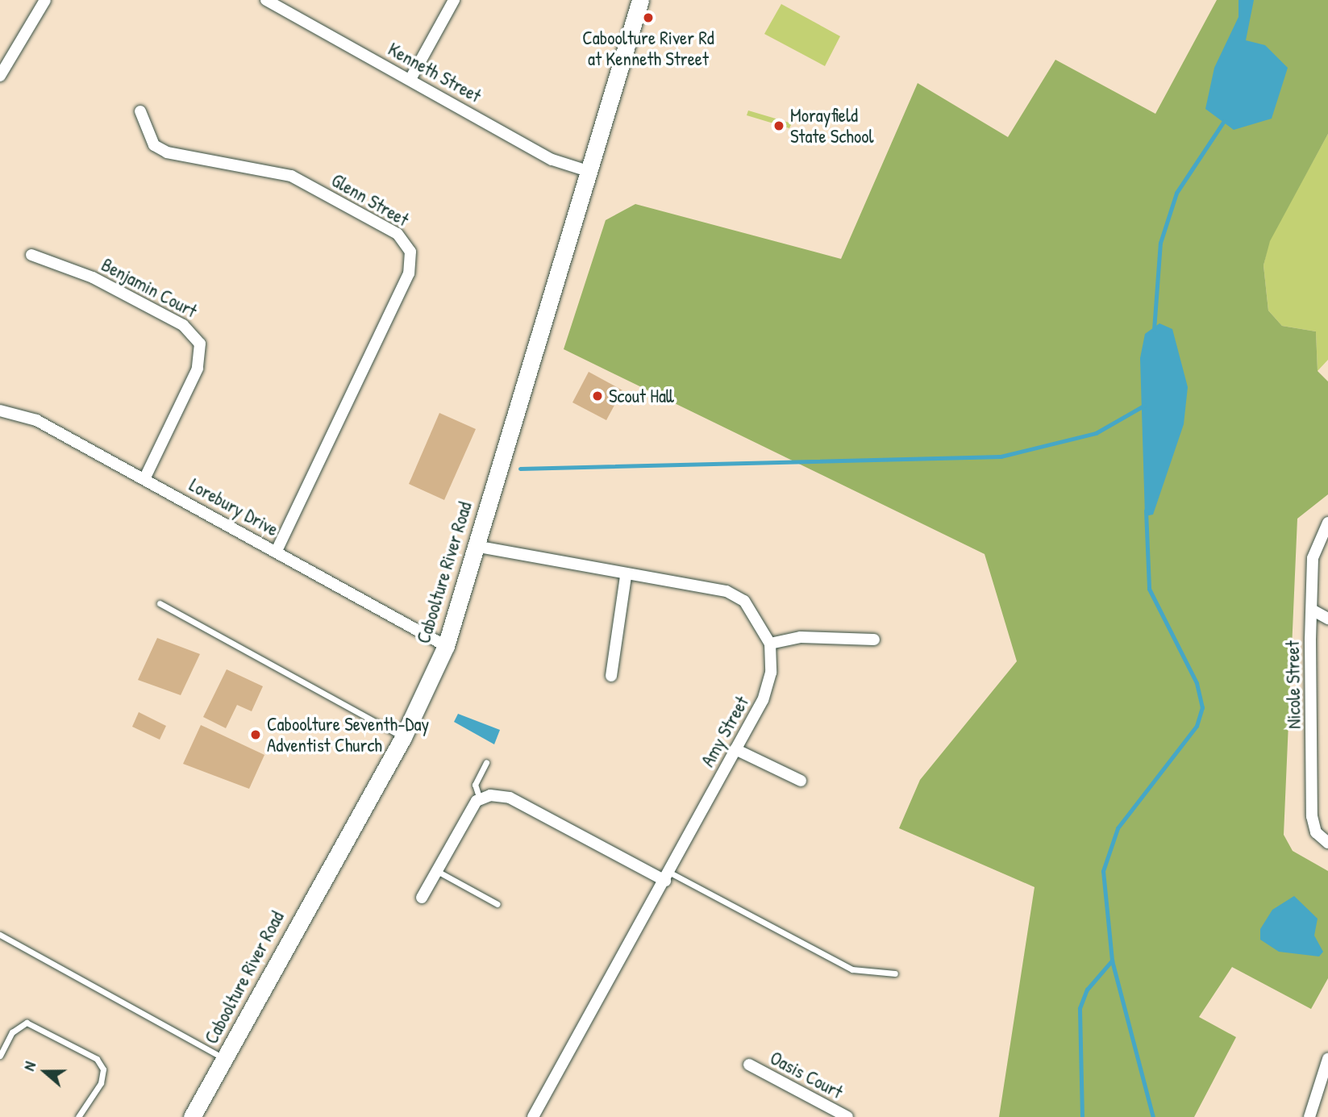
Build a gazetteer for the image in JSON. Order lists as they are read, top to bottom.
{
  "streets": {
    "main road": ["Caboolture River Road"],
    "street": [
      "Kenneth Street",
      "Glenn Street",
      "Benjamin Court",
      "Lorebury Drive",
      "Nicole Street",
      "Amy Street",
      "Oasis Court"
    ]
  },
  "crossings": [
    ["Kenneth Street", "Caboolture River Road"],
    ["Glenn Street", "Lorebury Drive"],
    ["Benjamin Court", "Lorebury Drive"],
    ["Lorebury Drive", "Caboolture River Road"]
  ],
  "places": [
    "Caboolture River Rd at Kenneth Street",
    "Morayfield State School",
    "Scout Hall",
    "Caboolture Seventh-Day Adventist Church"
  ],
  "north": "left"
}
